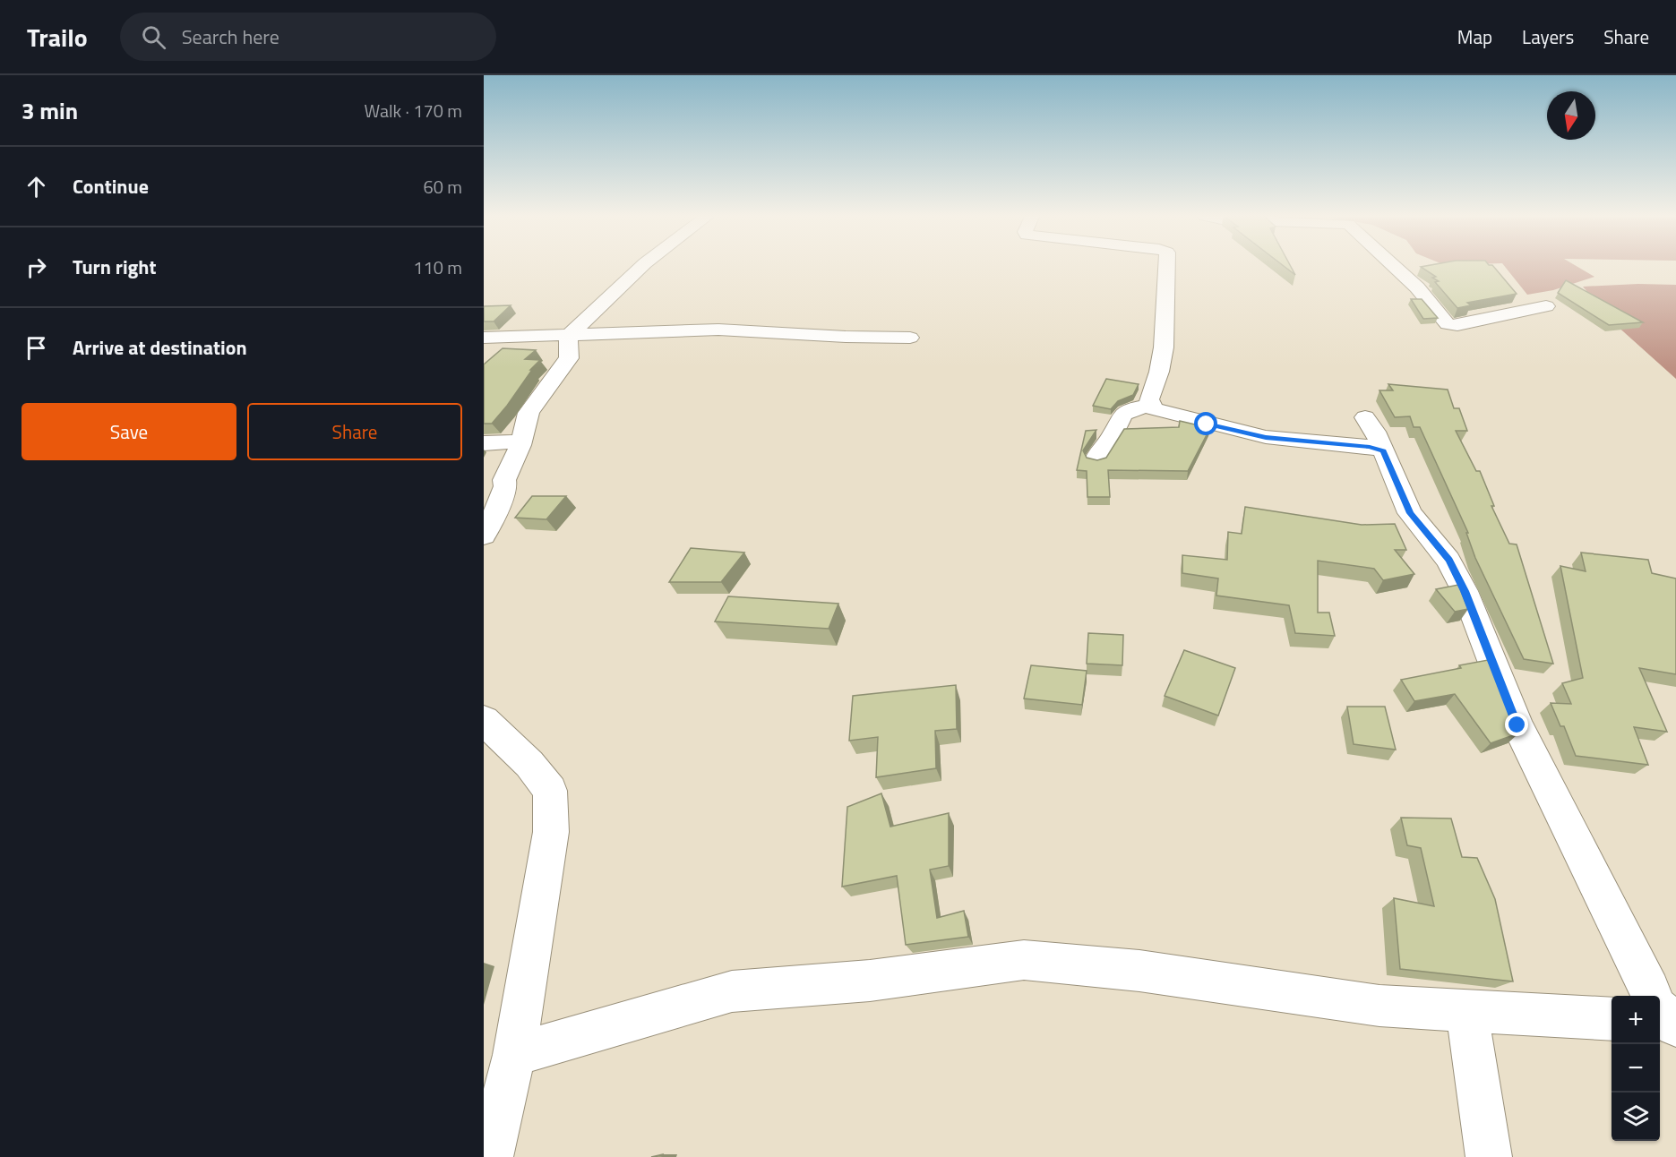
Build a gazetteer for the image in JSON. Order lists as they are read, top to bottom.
{
  "north": "bottom",
  "page": {
    "header": "Trailo",
    "search": "Search here",
    "nav": ["Map", "Layers", "Share"],
    "heading": ["3 min", "Walk · 170 m"],
    "list": [
      ["Continue", "60 m"],
      ["Turn right", "110 m"],
      "Arrive at destination"
    ],
    "buttons": ["Save", "Share"],
    "map_buttons": ["+", "−"]
  }
}
